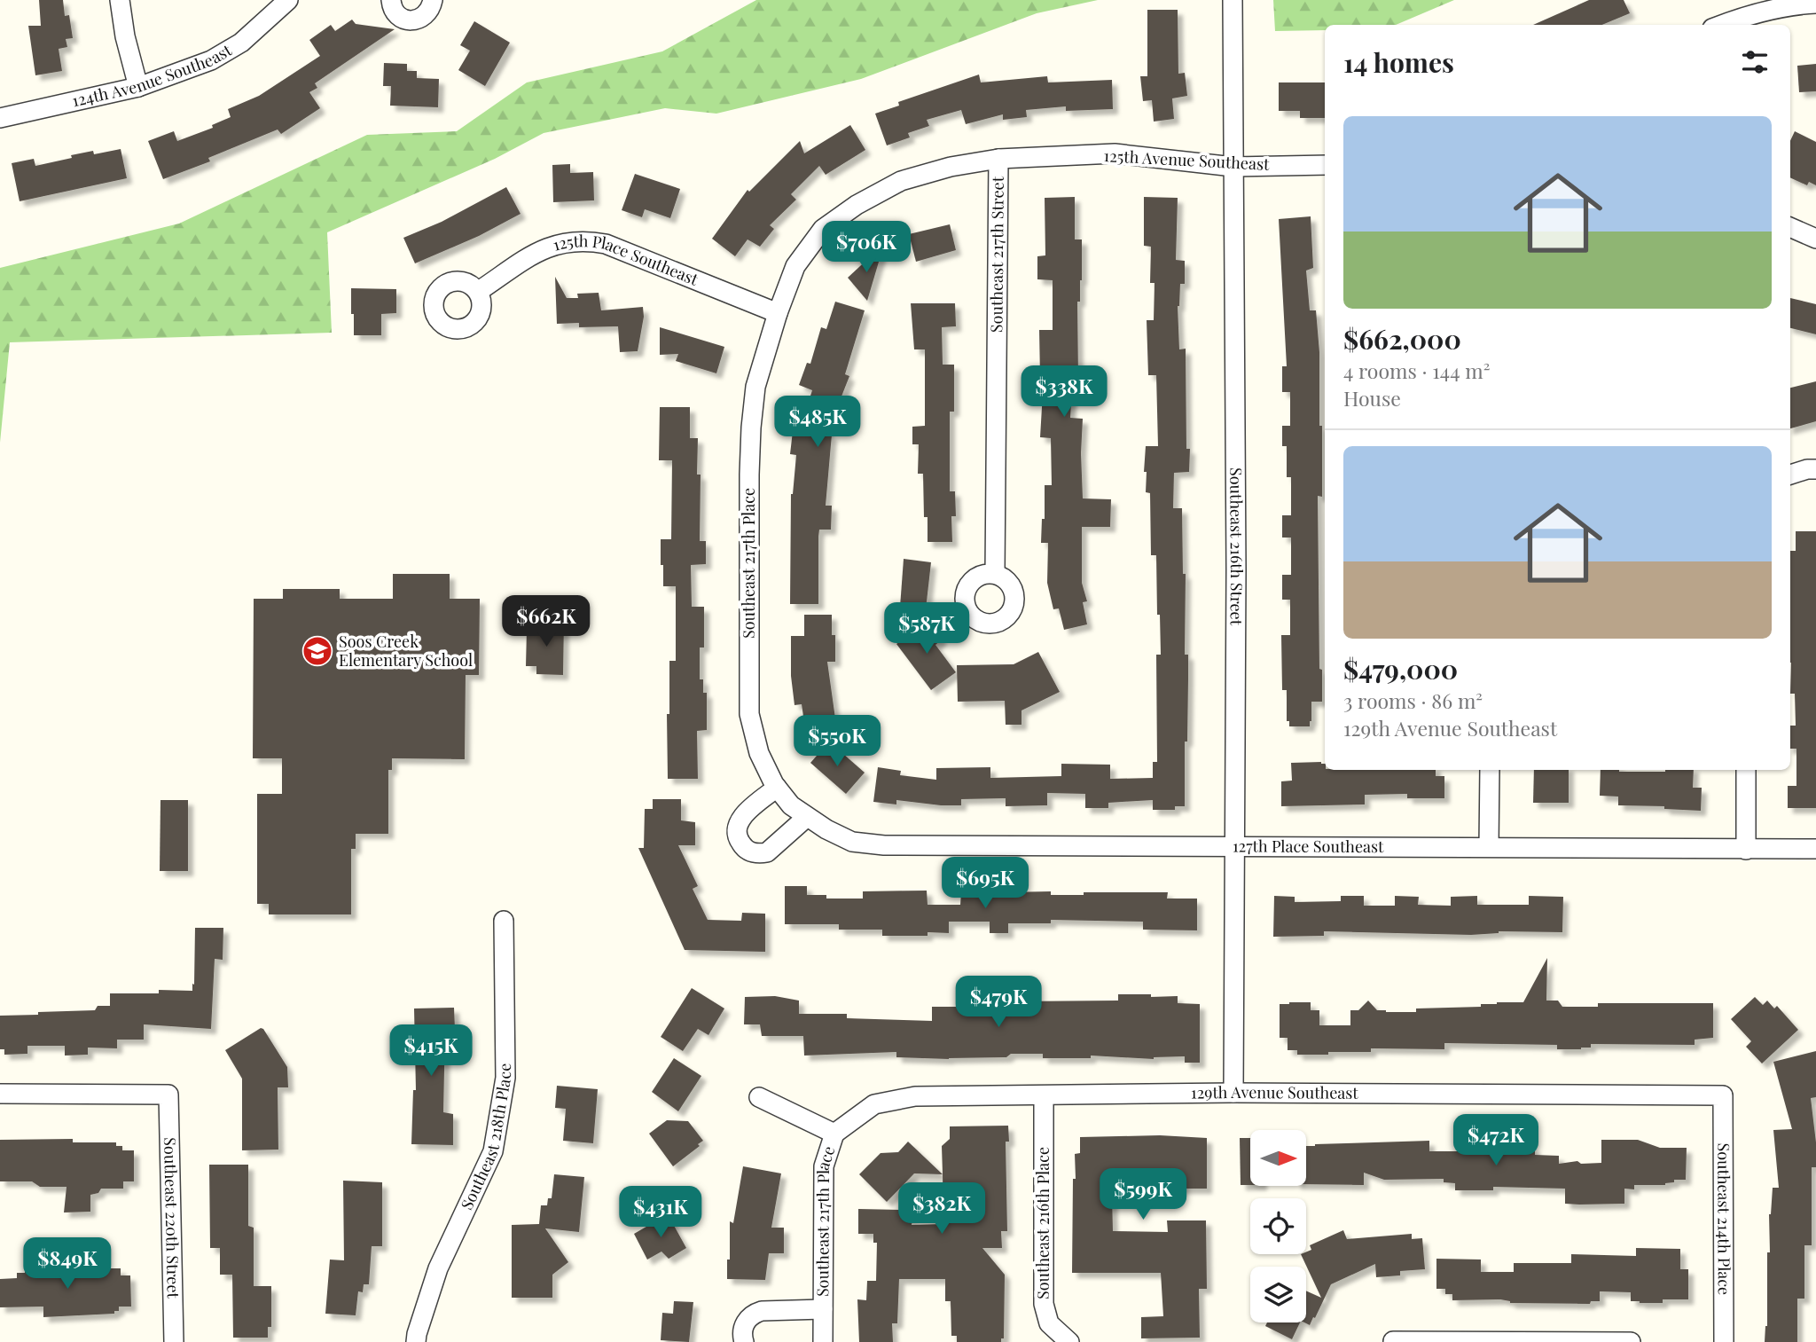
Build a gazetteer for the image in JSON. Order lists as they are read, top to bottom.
{
  "streets": {
    "street": [
      "124th Avenue Southeast",
      "125th Avenue Southeast",
      "Southeast 217th Street",
      "125th Place Southeast",
      "Southeast 216th Street",
      "Southeast 217th Place",
      "127th Place Southeast",
      "129th Avenue Southeast",
      "Southeast 218th Place",
      "Southeast 220th Street",
      "Southeast 214th Place",
      "Southeast 216th Place"
    ]
  },
  "crossings": [
    ["125th Avenue Southeast", "Southeast 217th Street"],
    ["125th Avenue Southeast", "125th Place Southeast"],
    ["125th Avenue Southeast", "Southeast 216th Street"],
    ["125th Avenue Southeast", "Southeast 217th Place"],
    ["125th Place Southeast", "Southeast 217th Place"],
    ["Southeast 216th Street", "127th Place Southeast"],
    ["Southeast 216th Street", "129th Avenue Southeast"],
    ["Southeast 217th Place", "127th Place Southeast"],
    ["Southeast 217th Place", "129th Avenue Southeast"],
    ["129th Avenue Southeast", "Southeast 214th Place"],
    ["129th Avenue Southeast", "Southeast 216th Place"]
  ],
  "places": {
    "school or university": ["Soos Creek Elementary School"]
  },
  "north": "right",
  "page": {
    "heading": "14 homes",
    "list": [
      {
        "name": "$662,000",
        "note": "4 rooms · 144 m² · House"
      },
      {
        "name": "$479,000",
        "note": "3 rooms · 86 m² · 129th Avenue Southeast"
      }
    ],
    "price": [
      "$706K",
      "$338K",
      "$485K",
      "$662K",
      "$587K",
      "$550K",
      "$695K",
      "$479K",
      "$415K",
      "$472K",
      "$599K",
      "$382K",
      "$431K",
      "$849K"
    ]
  }
}
